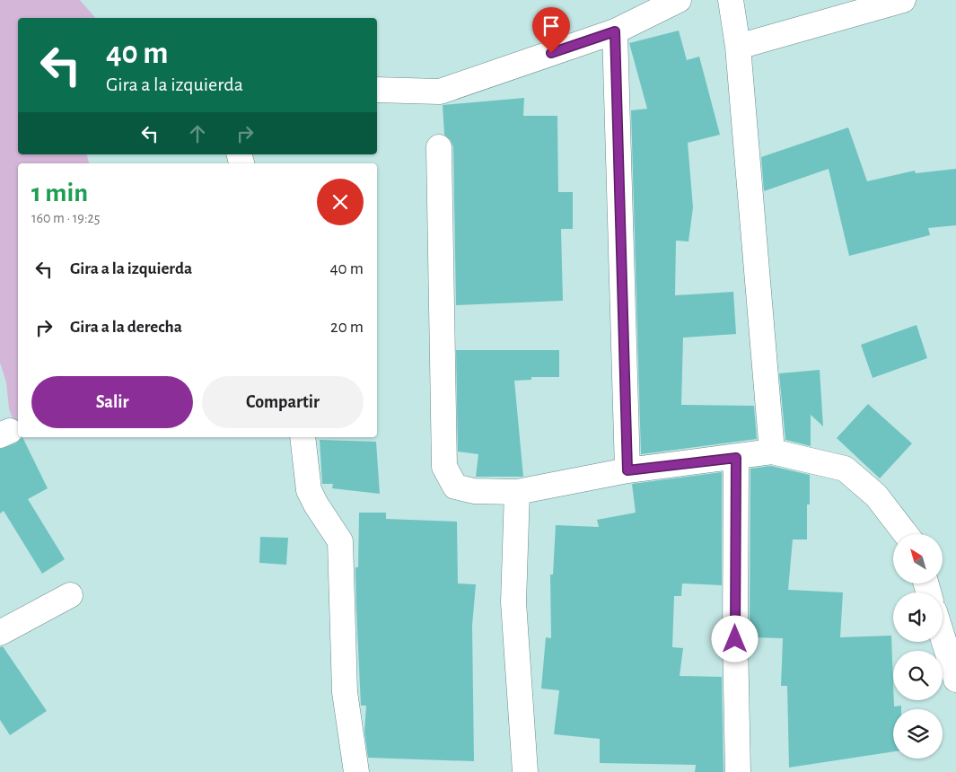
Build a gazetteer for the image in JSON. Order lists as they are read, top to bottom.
{
  "north": "top left",
  "page": {
    "turn": ["40 m", "Gira a la izquierda"],
    "heading": ["1 min", "160 m · 19:25"],
    "list": [
      {
        "name": "Gira a la izquierda",
        "value": "40 m"
      },
      {
        "name": "Gira a la derecha",
        "value": "20 m"
      }
    ],
    "buttons": ["Salir", "Compartir"]
  }
}
